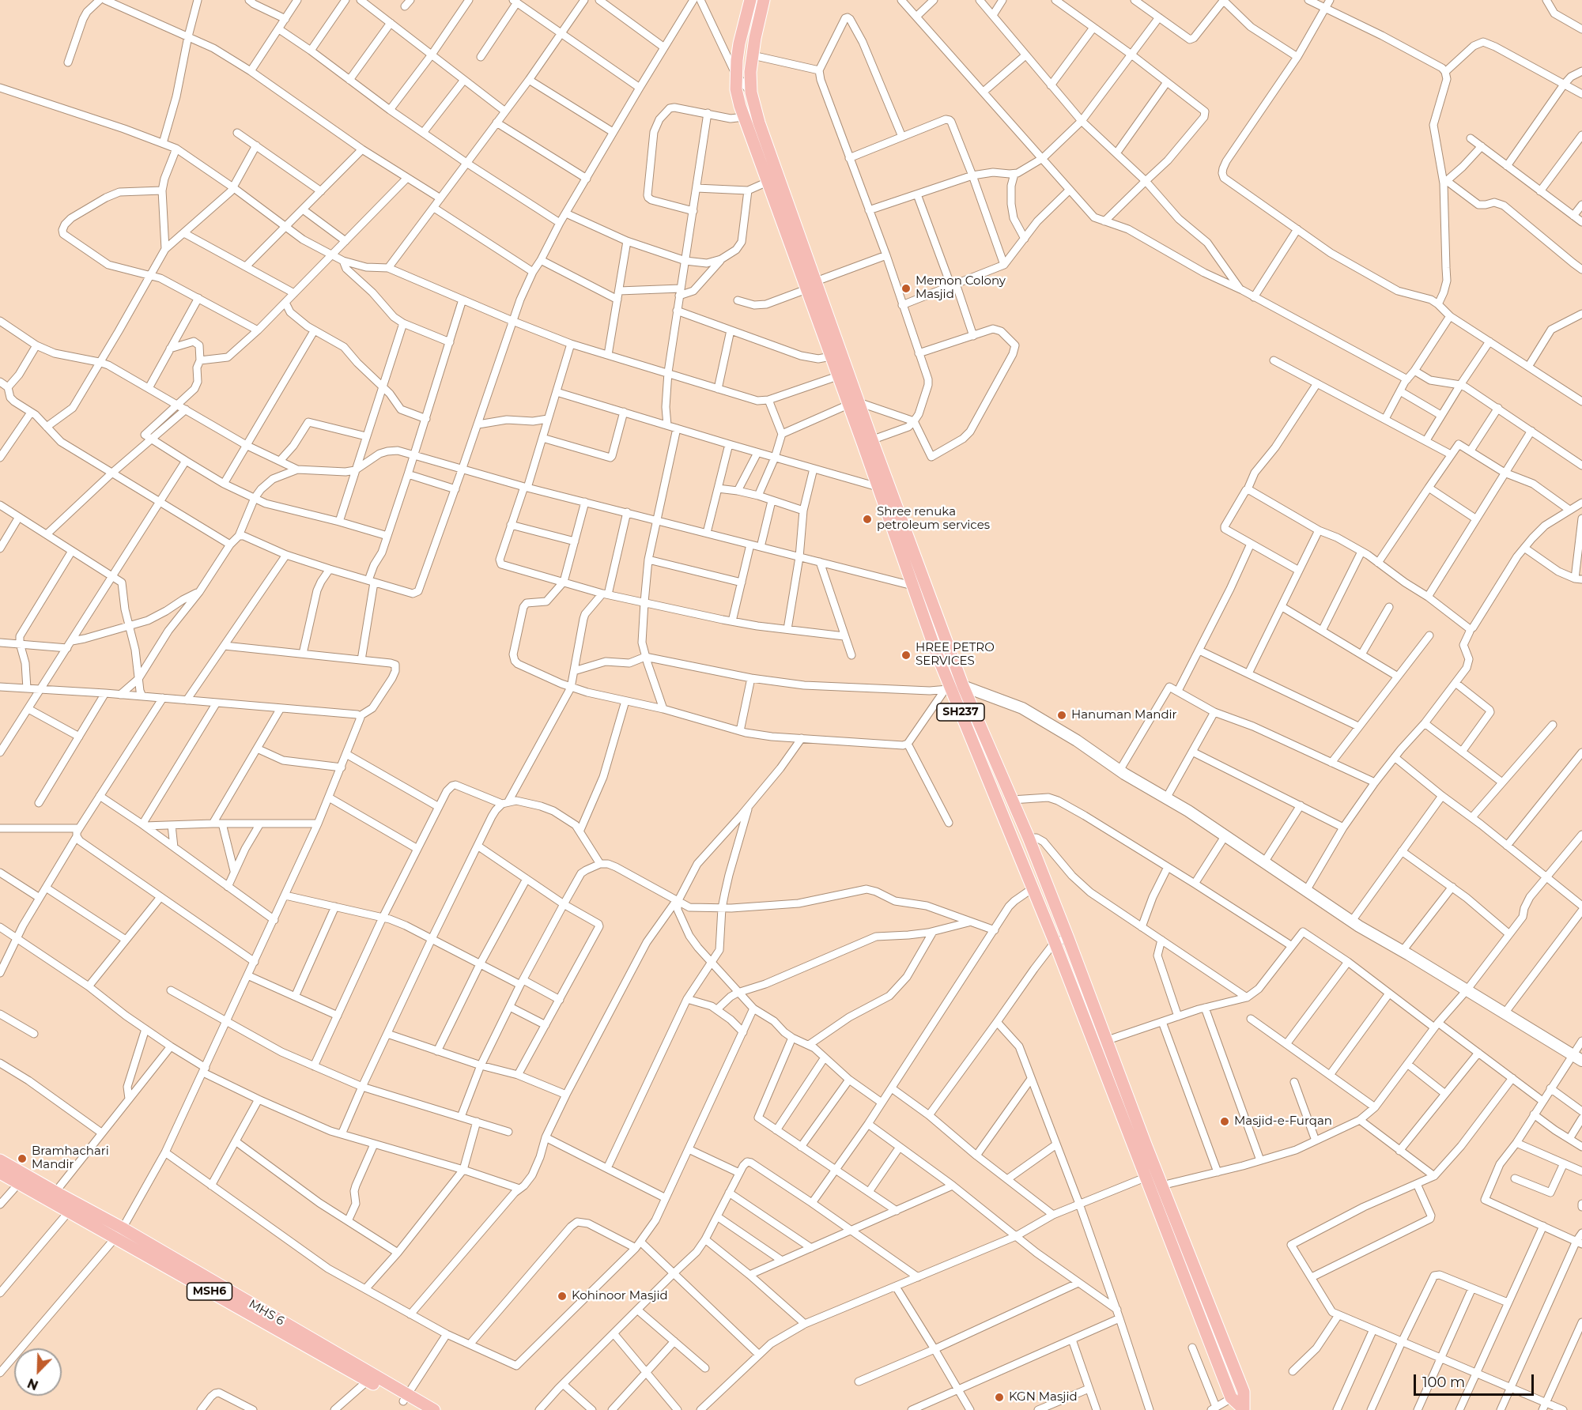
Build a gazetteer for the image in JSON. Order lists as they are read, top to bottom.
{
  "streets": {
    "main road": ["SH237", "MSH6", "MHS 6"]
  },
  "crossings": [
    ["MSH6", "MHS 6"]
  ],
  "places": [
    "Memon Colony Masjid",
    "Shree renuka petroleum services",
    "HREE PETRO SERVICES",
    "Hanuman Mandir",
    "Masjid-e-Furqan",
    "Bramhachari Mandir",
    "Kohinoor Masjid",
    "KGN Masjid"
  ],
  "scale_bar": "100 m",
  "north": "bottom left"
}
